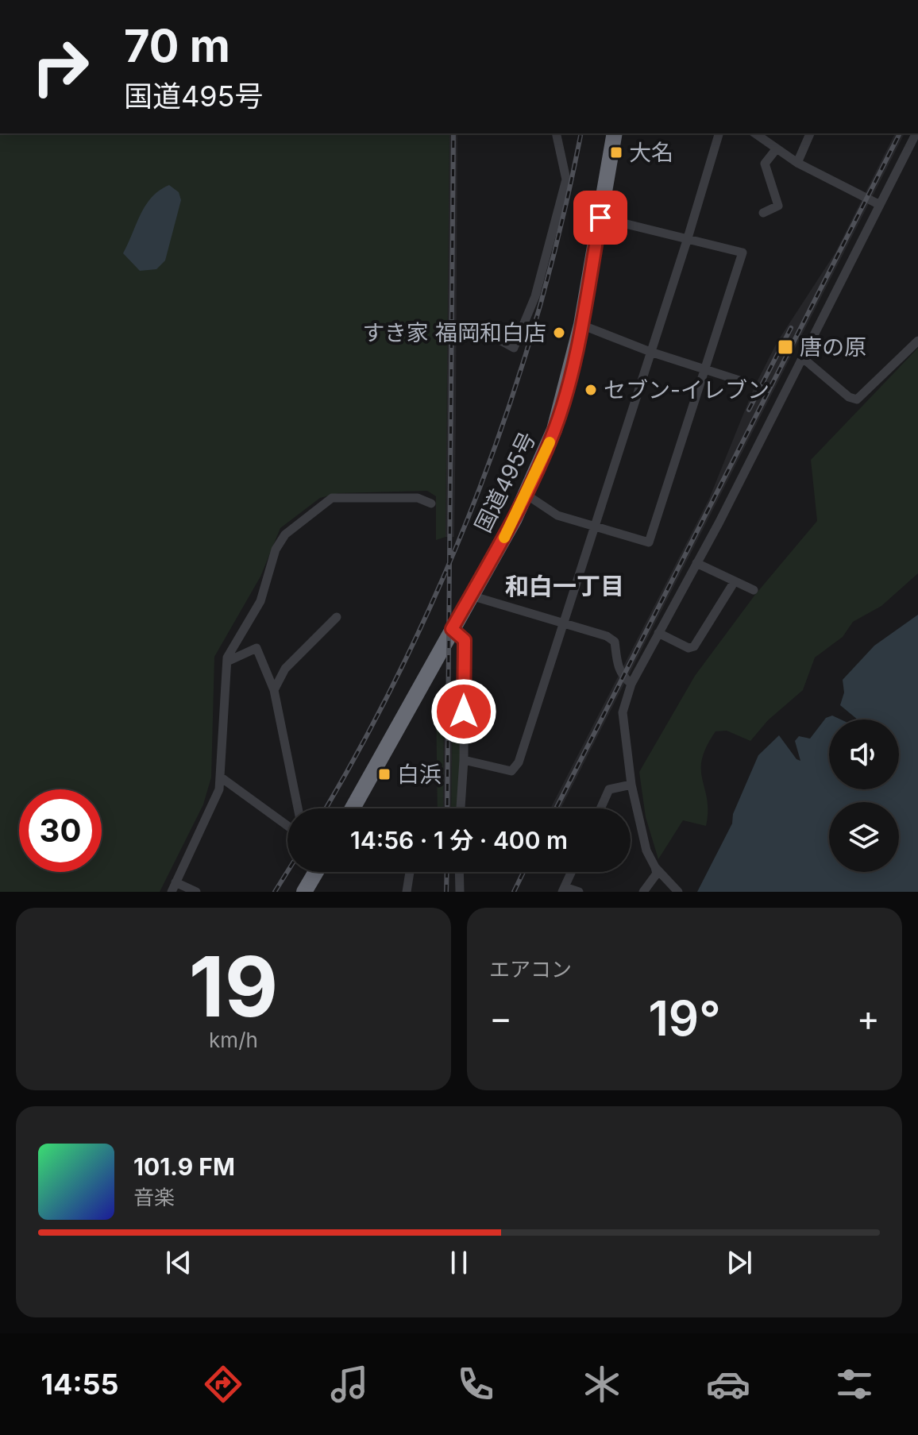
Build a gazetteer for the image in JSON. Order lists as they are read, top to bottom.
{
  "streets": {
    "highway": ["国道495号"]
  },
  "districts": ["和白一丁目"],
  "places": {
    "transit": ["大名", "唐の原", "白浜"],
    "other": ["すき家 福岡和白店", "セブン-イレブン"]
  },
  "page": {
    "turn": ["70 m", "国道495号"],
    "limit": "30",
    "trip": "14:56 · 1 分 · 400 m",
    "tile": [
      ["19", "km/h"],
      "エアコン"
    ],
    "heat": ["−", "19°", "+"],
    "song": ["101.9 FM", "音楽"],
    "tabs": "14:55"
  }
}
